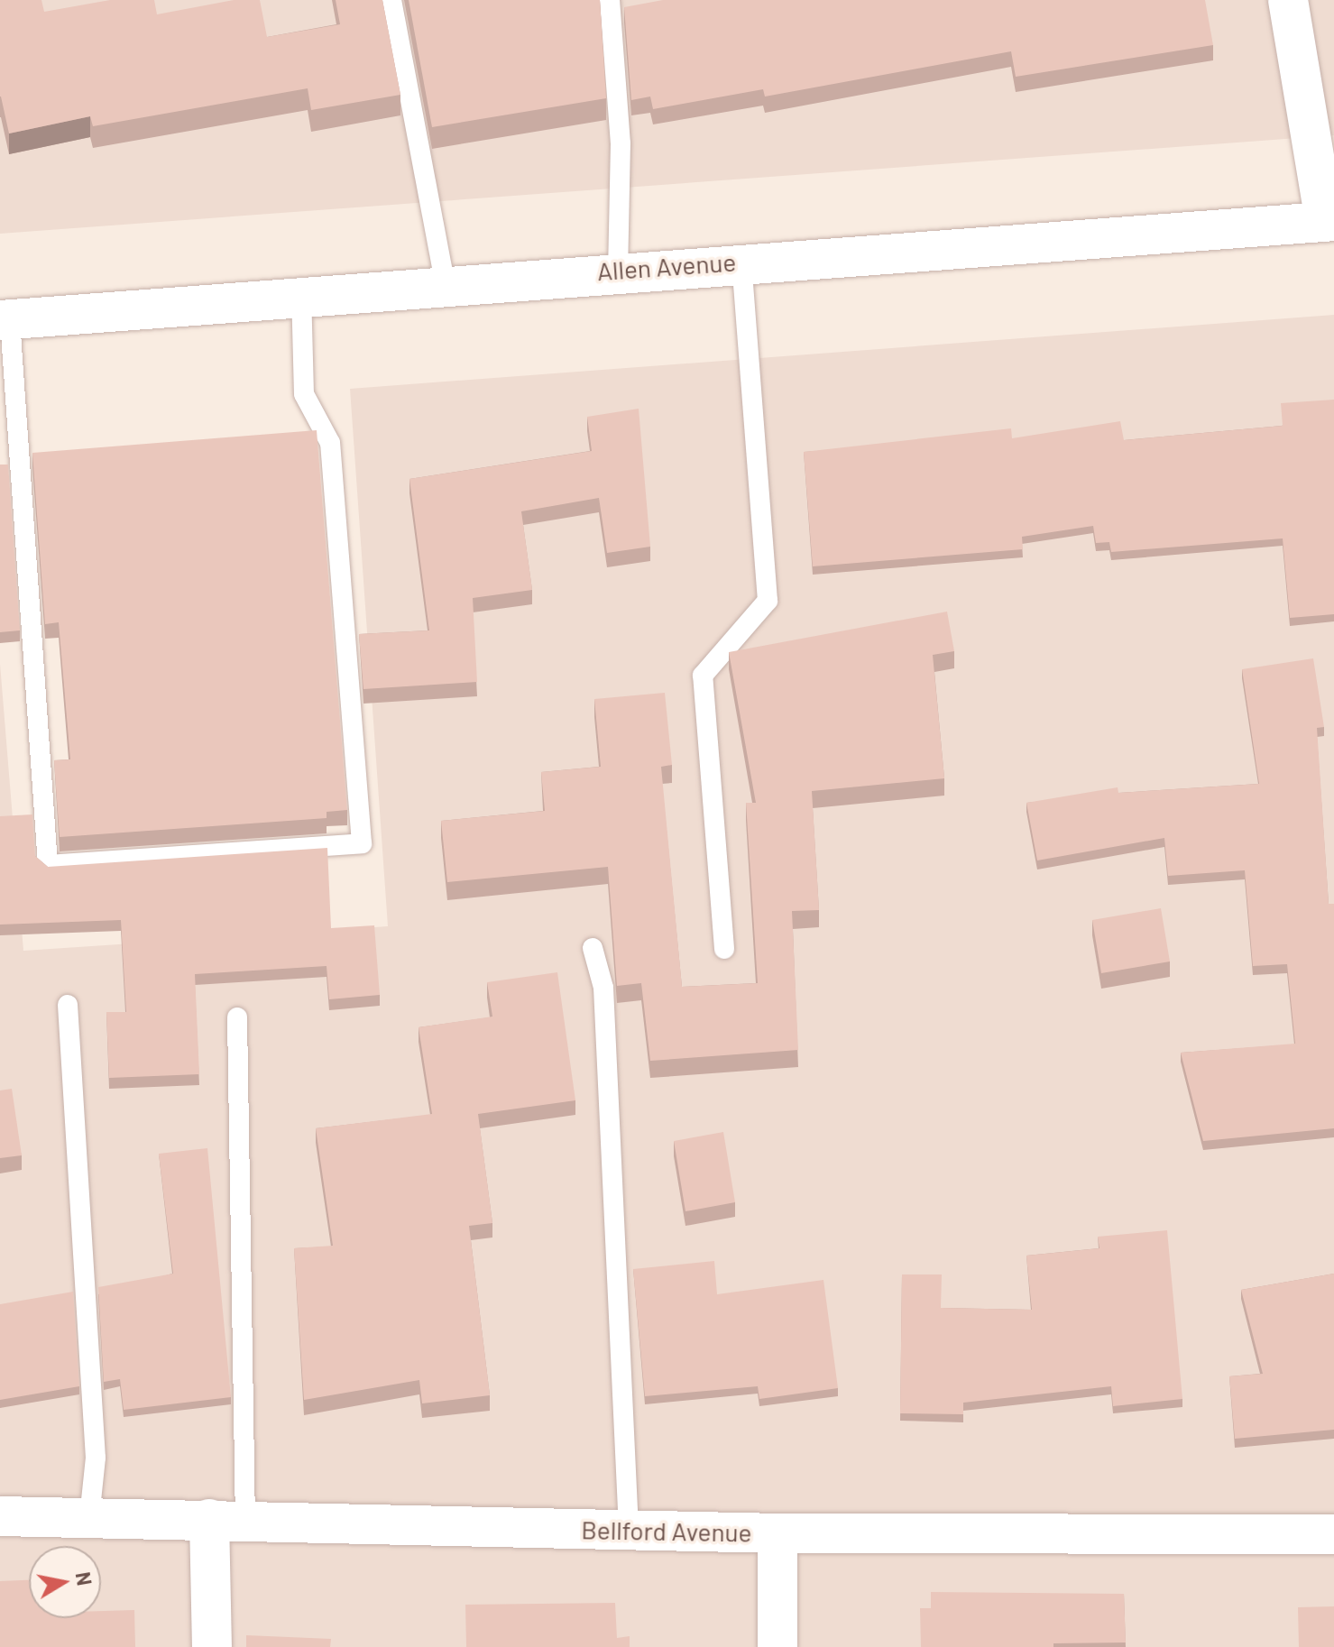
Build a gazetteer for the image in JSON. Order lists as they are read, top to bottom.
{
  "streets": {
    "street": ["Allen Avenue", "Bellford Avenue"]
  },
  "north": "right"
}
